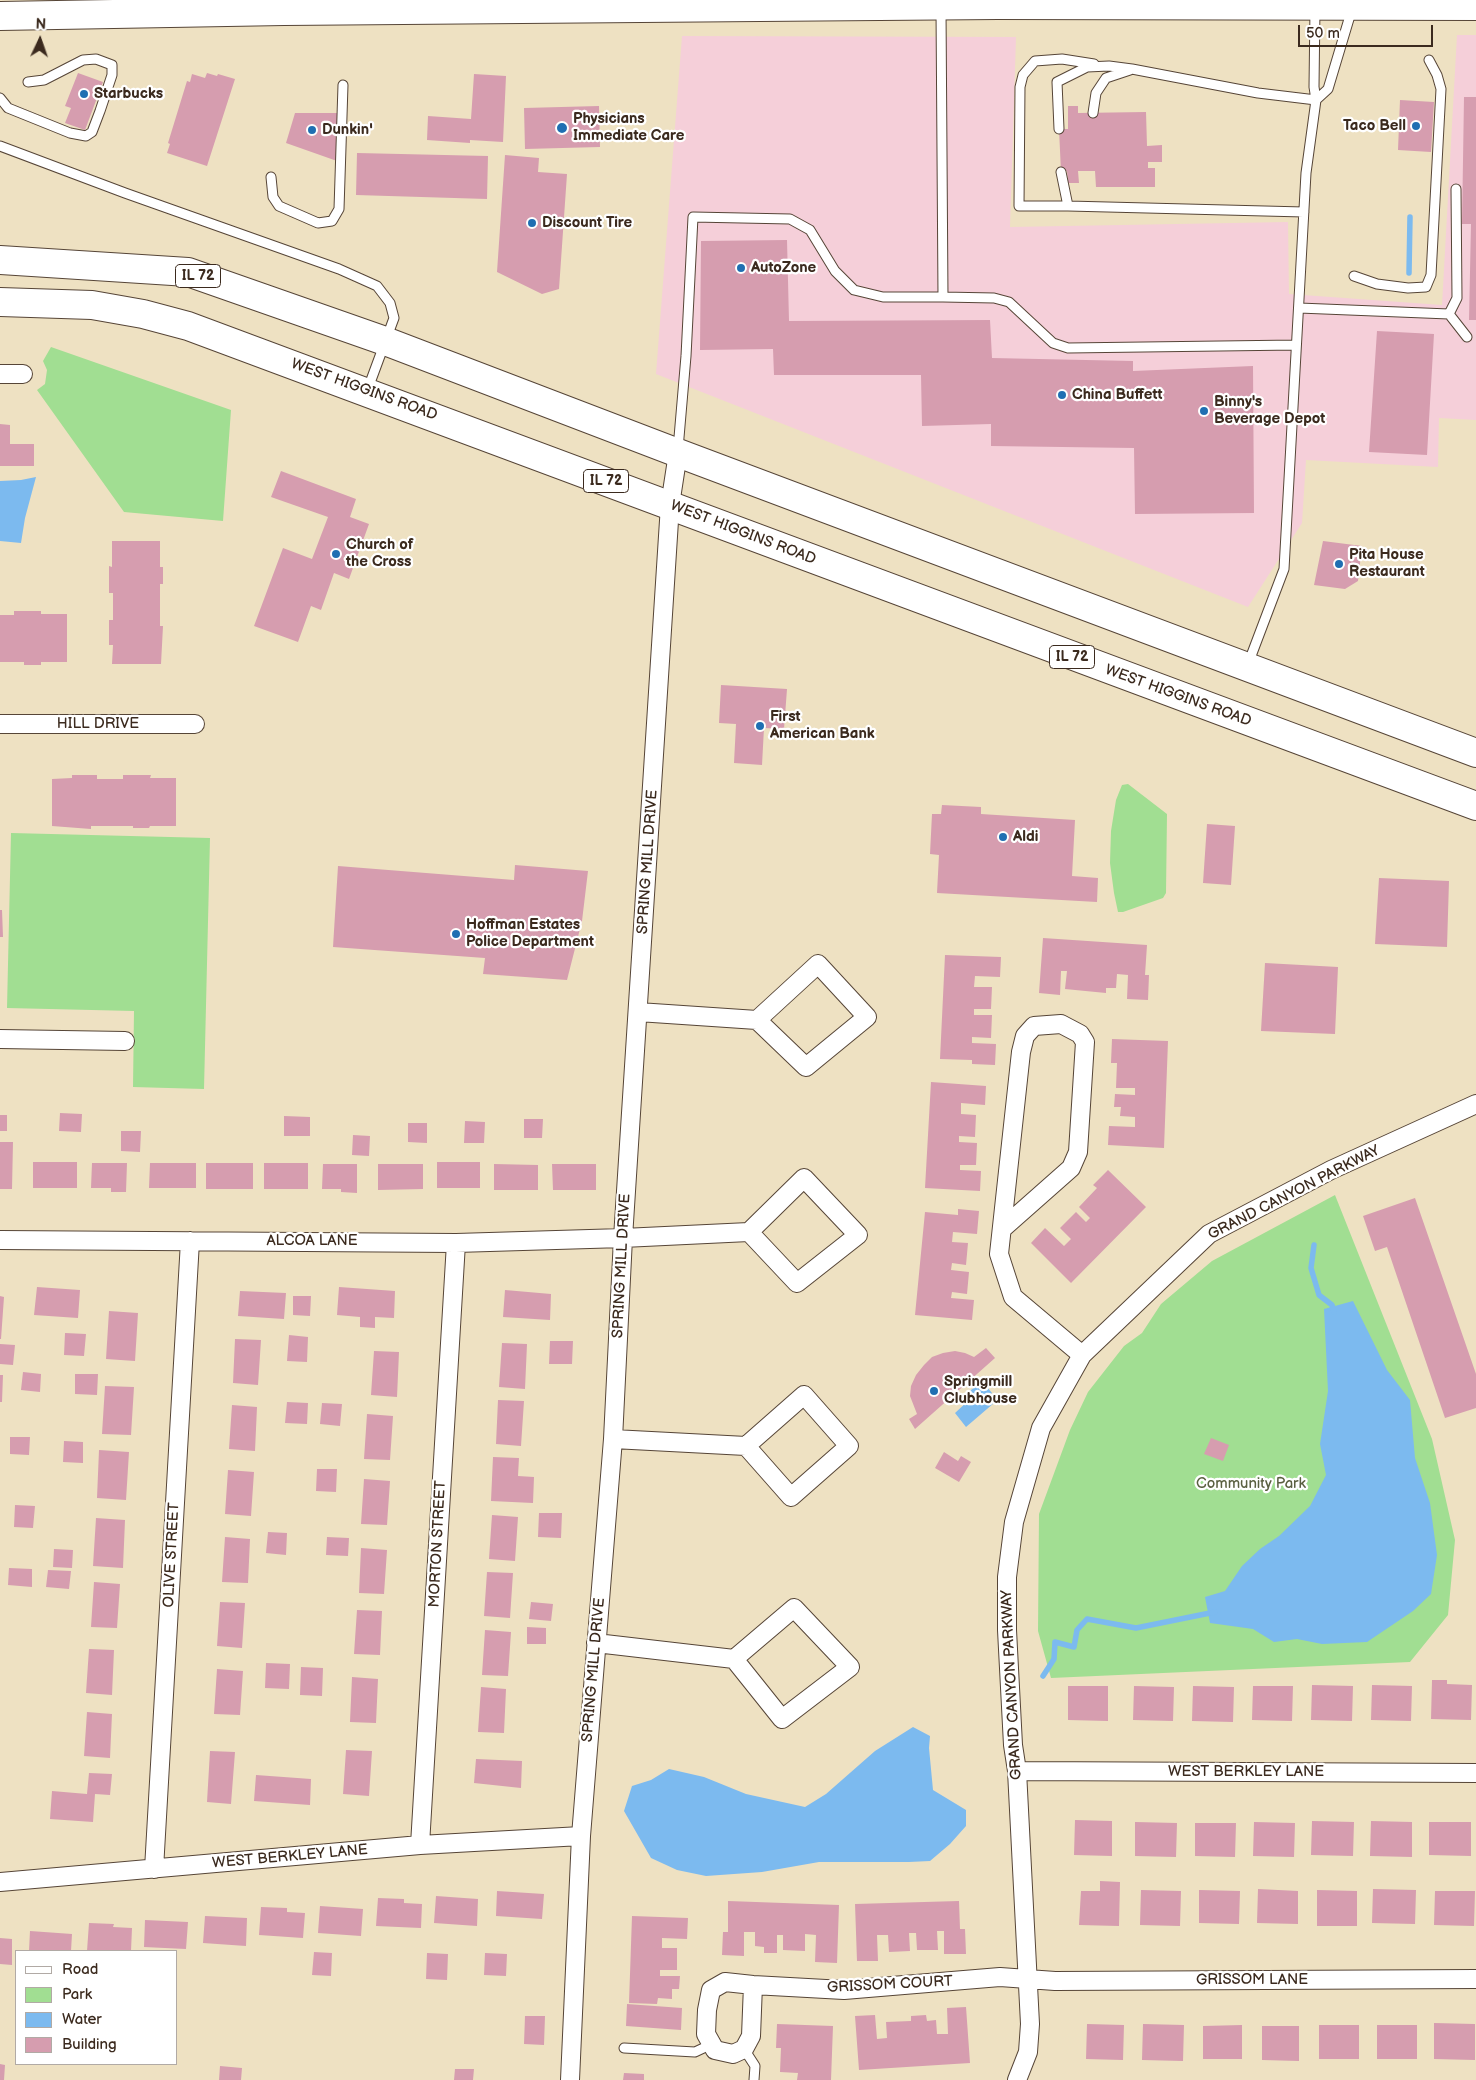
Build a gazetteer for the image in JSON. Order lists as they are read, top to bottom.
{
  "streets": {
    "main road": ["IL 72", "WEST HIGGINS ROAD"],
    "street": [
      "HILL DRIVE",
      "SPRING MILL DRIVE",
      "GRAND CANYON PARKWAY",
      "ALCOA LANE",
      "MORTON STREET",
      "OLIVE STREET",
      "WEST BERKLEY LANE",
      "GRISSOM LANE",
      "GRISSOM COURT"
    ]
  },
  "crossings": [
    ["IL 72", "SPRING MILL DRIVE"],
    ["WEST HIGGINS ROAD", "SPRING MILL DRIVE"],
    ["SPRING MILL DRIVE", "ALCOA LANE"],
    ["SPRING MILL DRIVE", "WEST BERKLEY LANE"],
    ["GRAND CANYON PARKWAY", "WEST BERKLEY LANE"],
    ["GRAND CANYON PARKWAY", "GRISSOM LANE"],
    ["GRAND CANYON PARKWAY", "GRISSOM COURT"],
    ["ALCOA LANE", "MORTON STREET"],
    ["ALCOA LANE", "OLIVE STREET"],
    ["MORTON STREET", "WEST BERKLEY LANE"],
    ["OLIVE STREET", "WEST BERKLEY LANE"],
    ["GRISSOM LANE", "GRISSOM COURT"]
  ],
  "parks": ["Community Park"],
  "places": [
    "Starbucks",
    "Taco Bell",
    "Physicians Immediate Care",
    "Dunkin'",
    "Discount Tire",
    "AutoZone",
    "China Buffett",
    "Binny's Beverage Depot",
    "Church of the Cross",
    "Pita House Restaurant",
    "First American Bank",
    "Aldi",
    "Hoffman Estates Police Department",
    "Springmill Clubhouse"
  ],
  "legend": [
    "Road",
    "Park",
    "Water",
    "Building"
  ],
  "scale_bar": "50 m",
  "north": "top"
}
